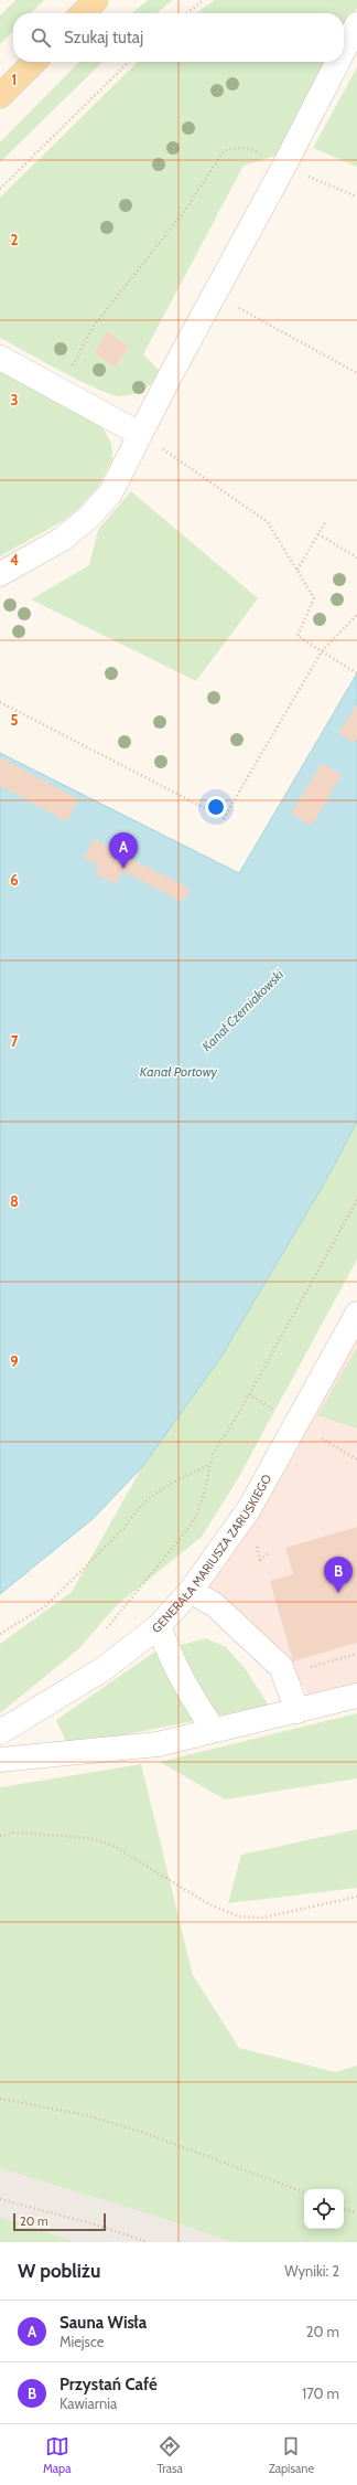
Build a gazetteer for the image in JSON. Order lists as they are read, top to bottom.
{
  "streets": {
    "lane": ["GENERAŁA MARIUSZA ZARUSKIEGO"]
  },
  "water": ["Kanał Czerniakowski", "Kanał Portowy"],
  "scale_bar": "20 m",
  "page": {
    "search": "Szukaj tutaj",
    "pins": ["A", "B"],
    "scale": "20 m",
    "heading": ["W pobliżu", "Wyniki: 2"],
    "list": [
      {
        "mark": "A",
        "name": "Sauna Wisła",
        "note": "Miejsce",
        "value": "20 m"
      },
      {
        "mark": "B",
        "name": "Przystań Café",
        "note": "Kawiarnia",
        "value": "170 m"
      }
    ],
    "nav": ["Mapa", "Trasa", "Zapisane"]
  },
  "grid": {
    "rows": [
      "1",
      "2",
      "3",
      "4",
      "5",
      "6",
      "7",
      "8",
      "9"
    ]
  }
}
